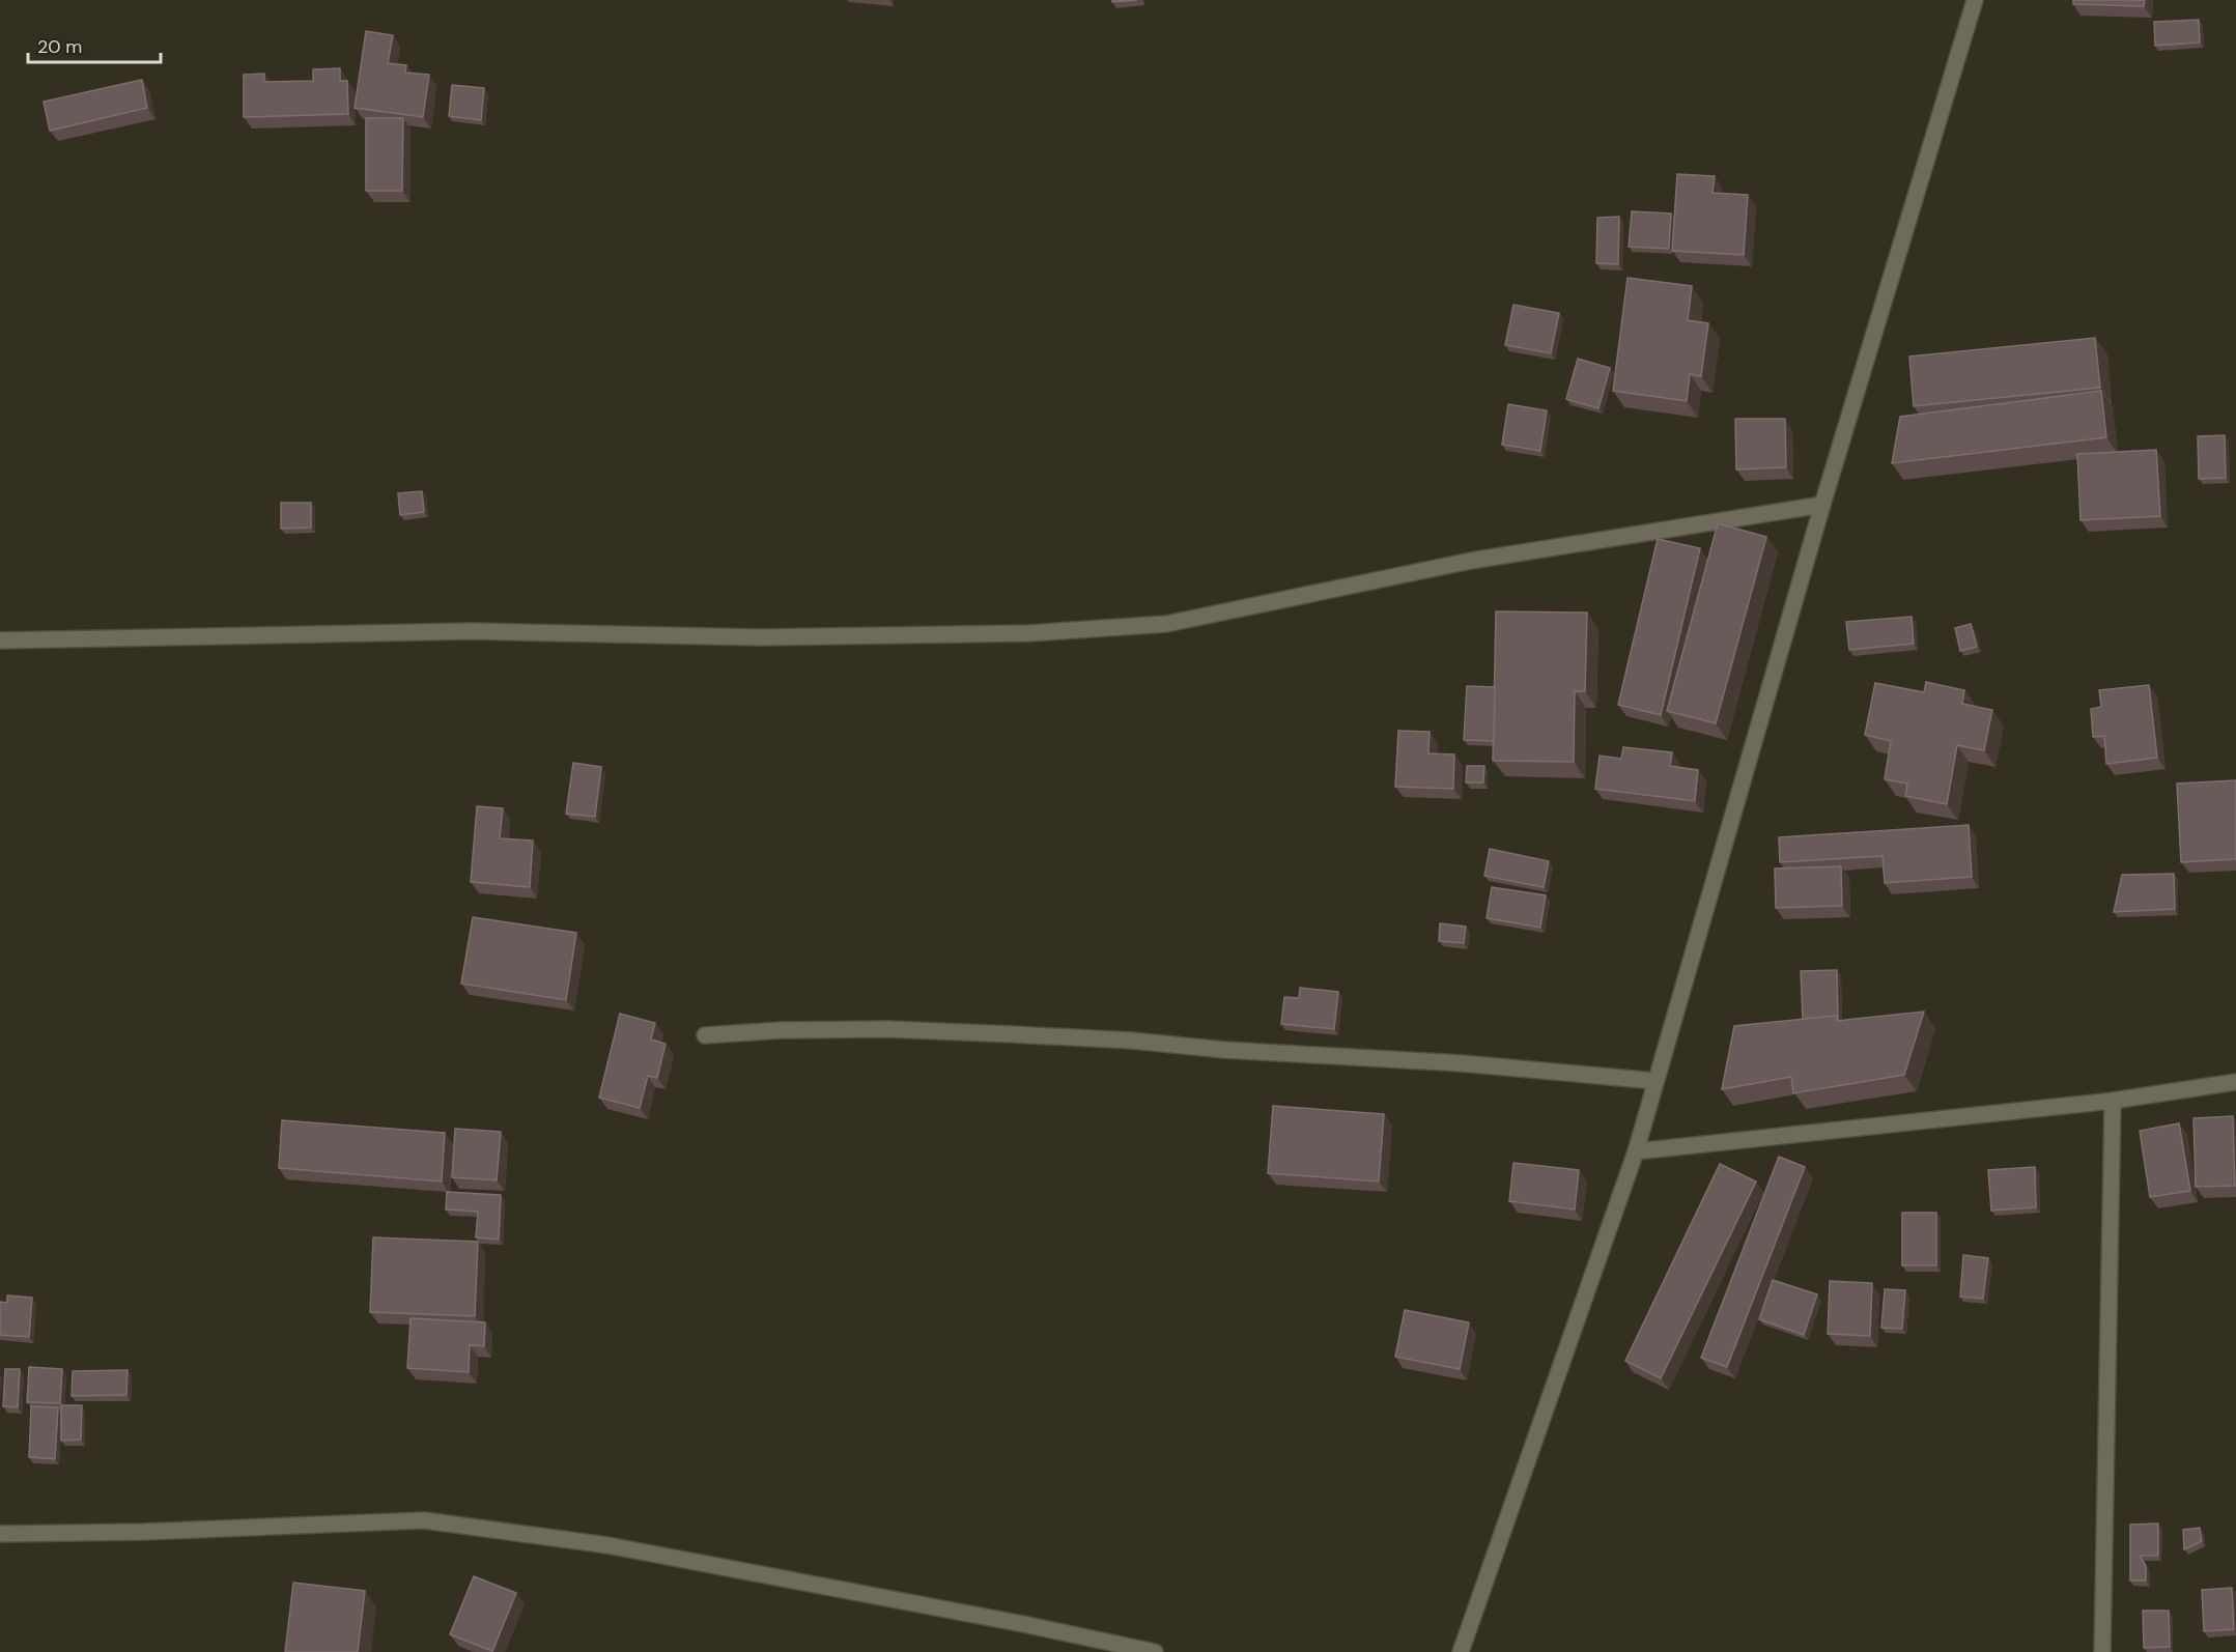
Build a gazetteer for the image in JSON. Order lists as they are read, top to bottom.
{
  "scale_bar": "20 m"
}
